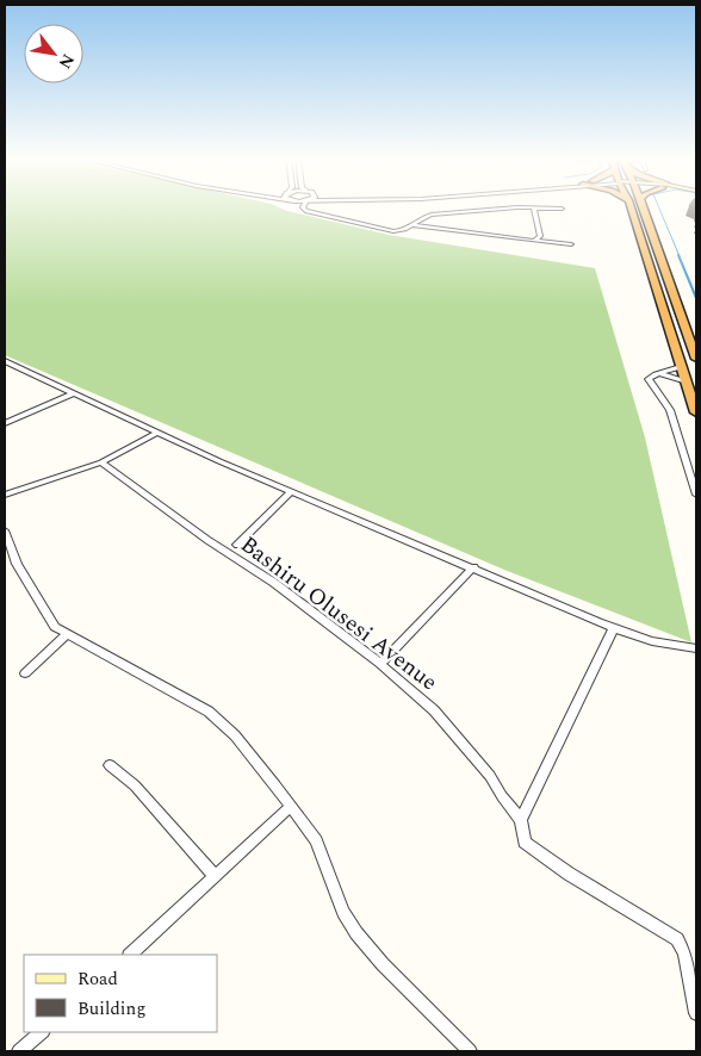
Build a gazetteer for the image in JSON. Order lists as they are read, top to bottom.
{
  "streets": {
    "street": ["Bashiru Olusesi Avenue"]
  },
  "legend": ["Road", "Building"],
  "north": "bottom right"
}
